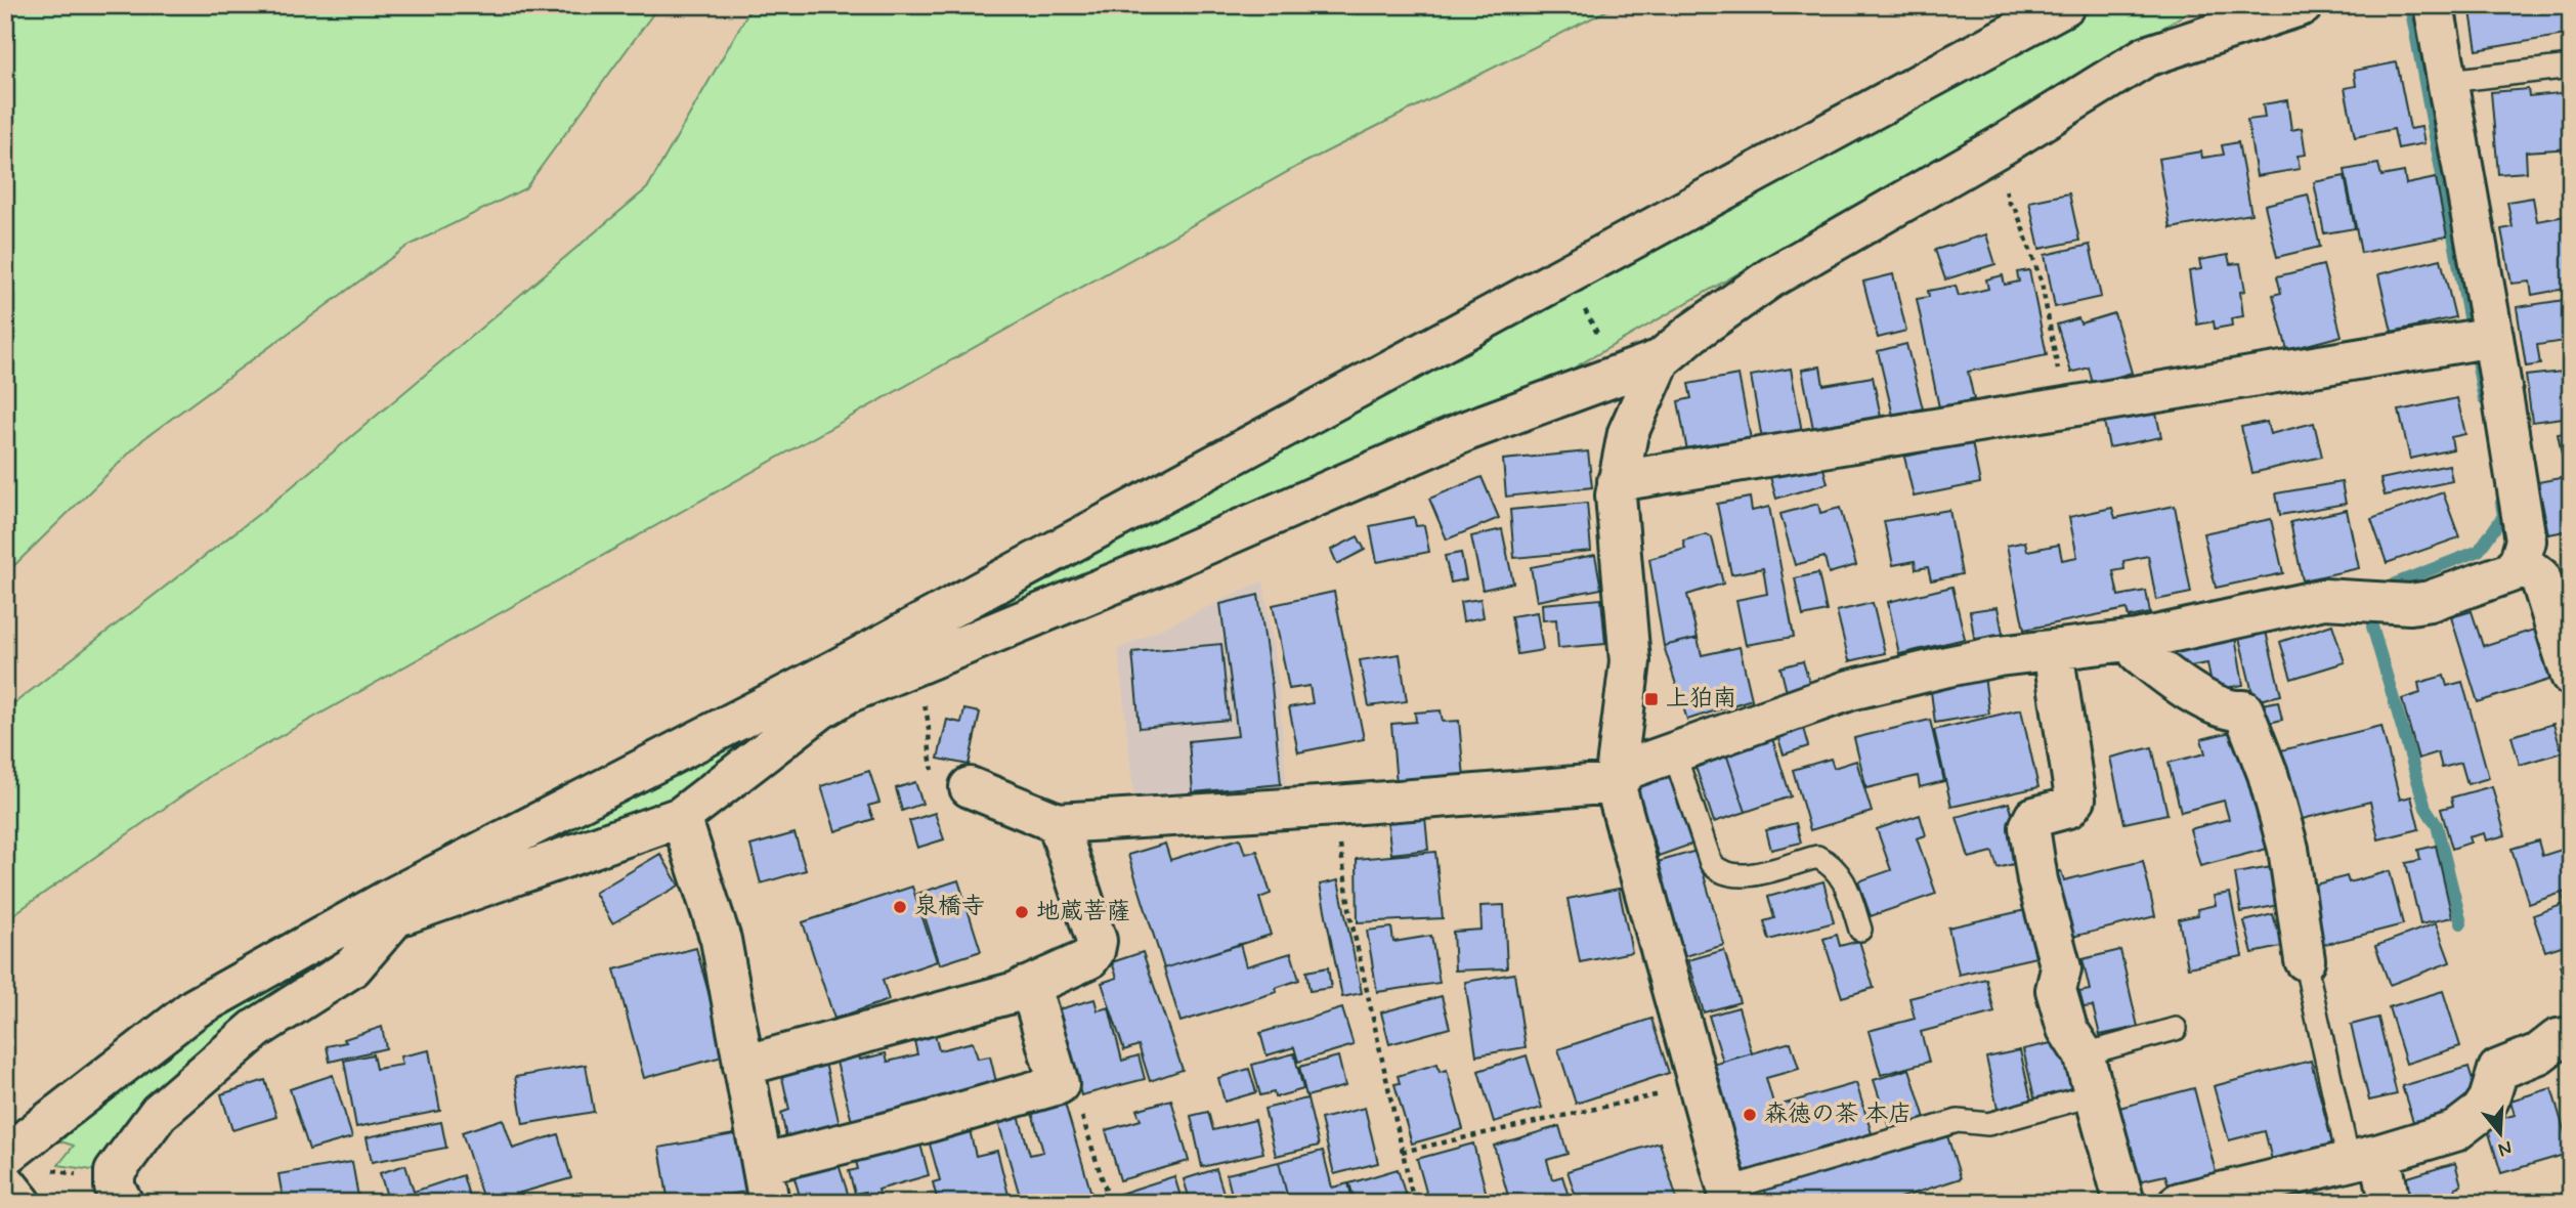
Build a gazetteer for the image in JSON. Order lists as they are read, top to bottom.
{
  "places": {
    "transit": ["上狛南"],
    "other": ["泉橋寺", "地蔵菩薩", "森徳の茶 本店"]
  },
  "north": "bottom"
}
